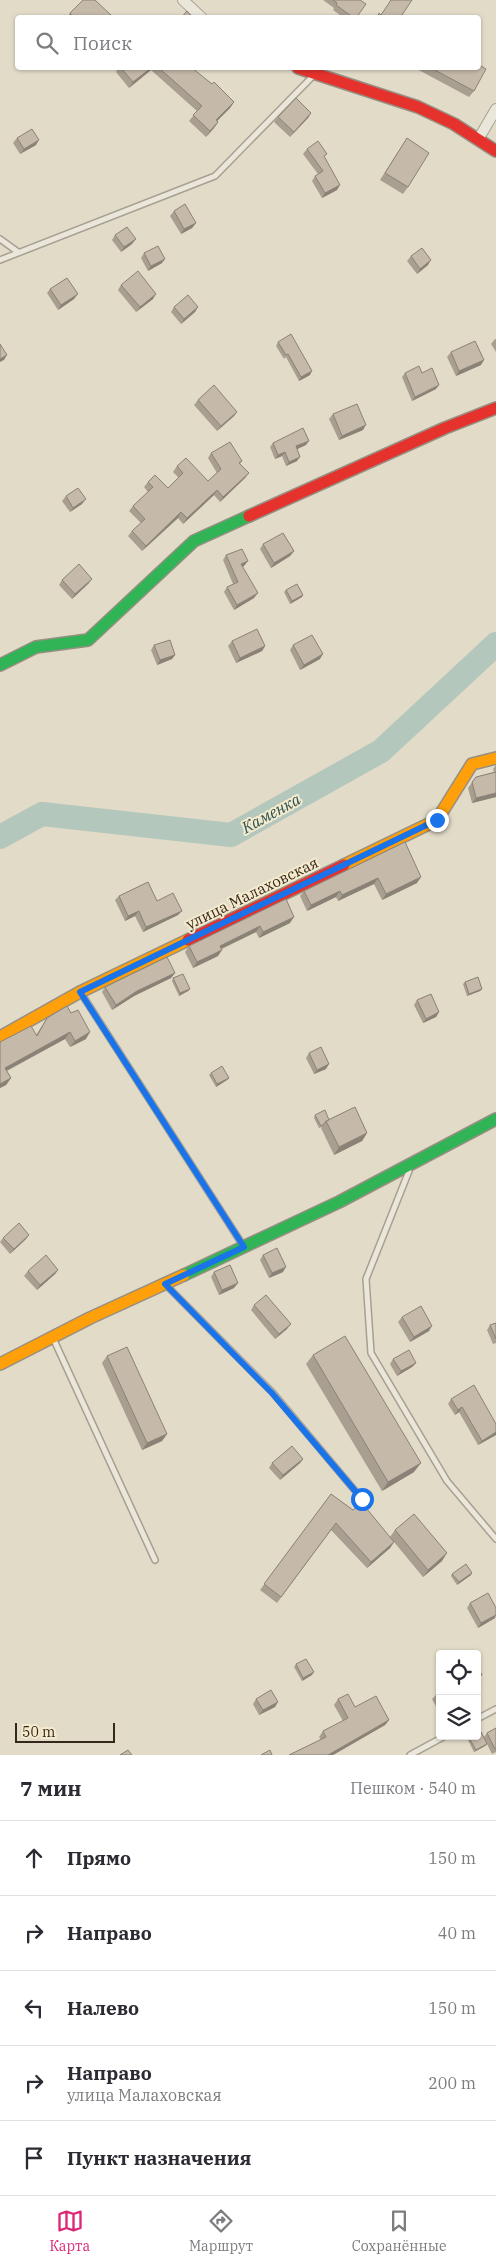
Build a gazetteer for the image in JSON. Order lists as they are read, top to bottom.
{
  "streets": {
    "street": ["улица Малаховская"]
  },
  "water": ["Каменка"],
  "scale_bar": "50 m",
  "page": {
    "search": "Поиск",
    "scale": "50 m",
    "heading": ["7 мин", "Пешком · 540 m"],
    "list": [
      ["Прямо", "150 m"],
      ["Направо", "40 m"],
      ["Налево", "150 m"],
      ["Направо", "улица Малаховская", "200 m"],
      "Пункт назначения"
    ],
    "nav": ["Карта", "Маршрут", "Сохранённые"]
  }
}
